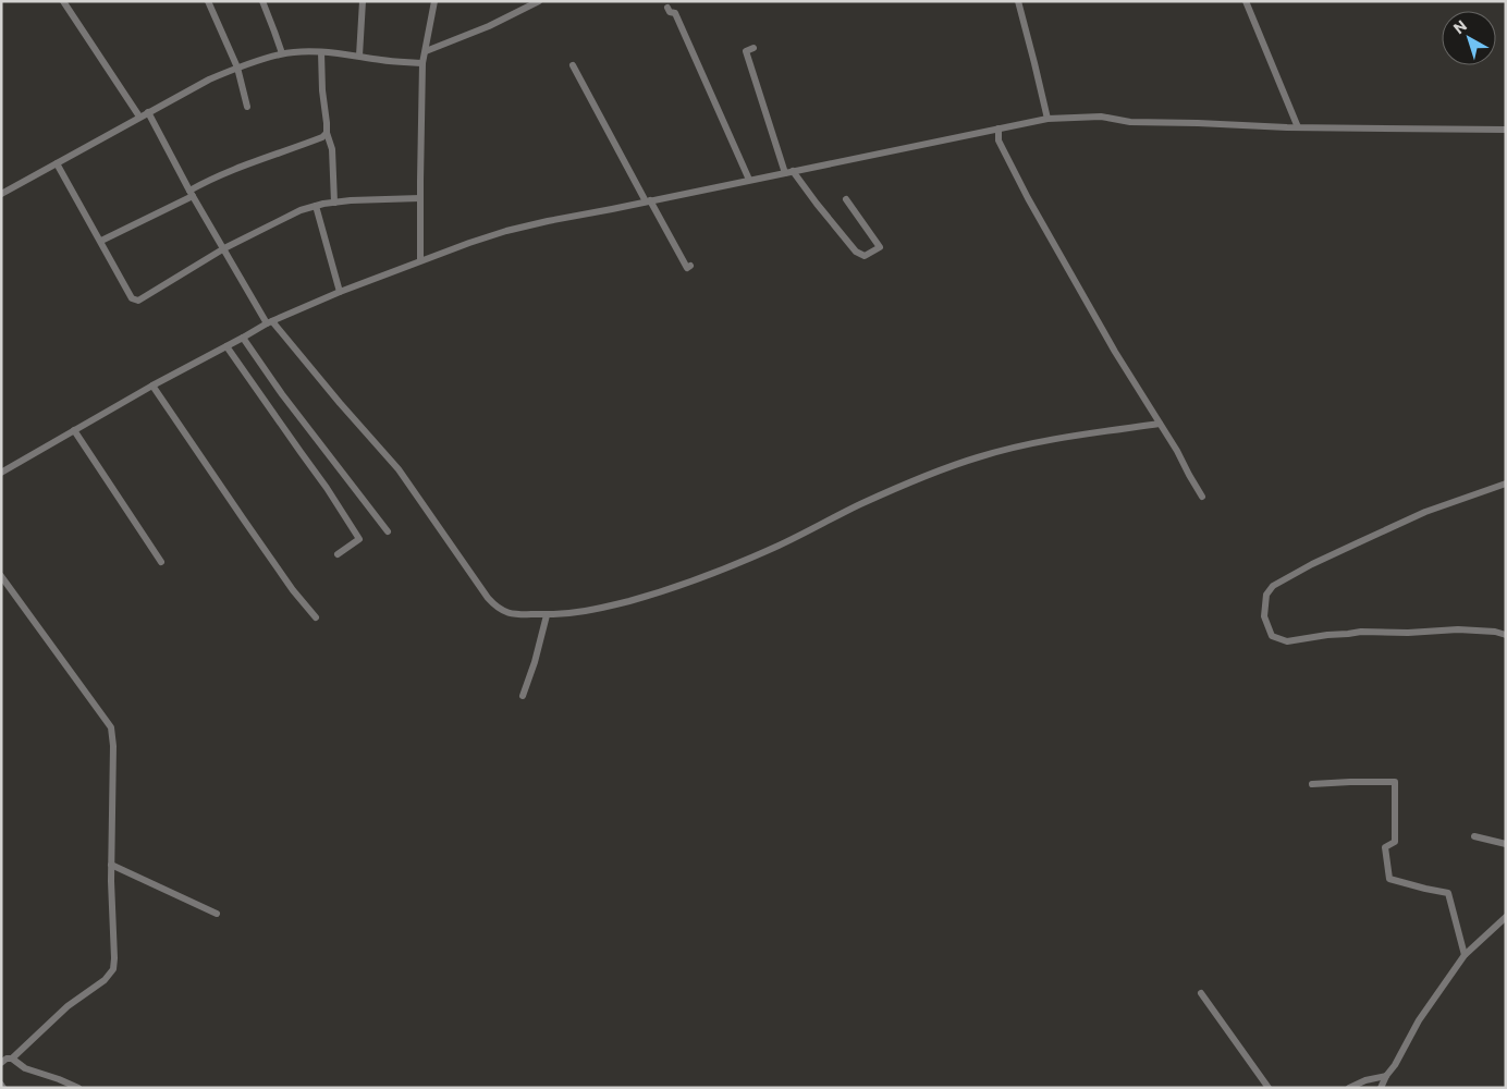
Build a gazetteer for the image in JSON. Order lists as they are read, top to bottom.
{
  "north": "top left"
}
